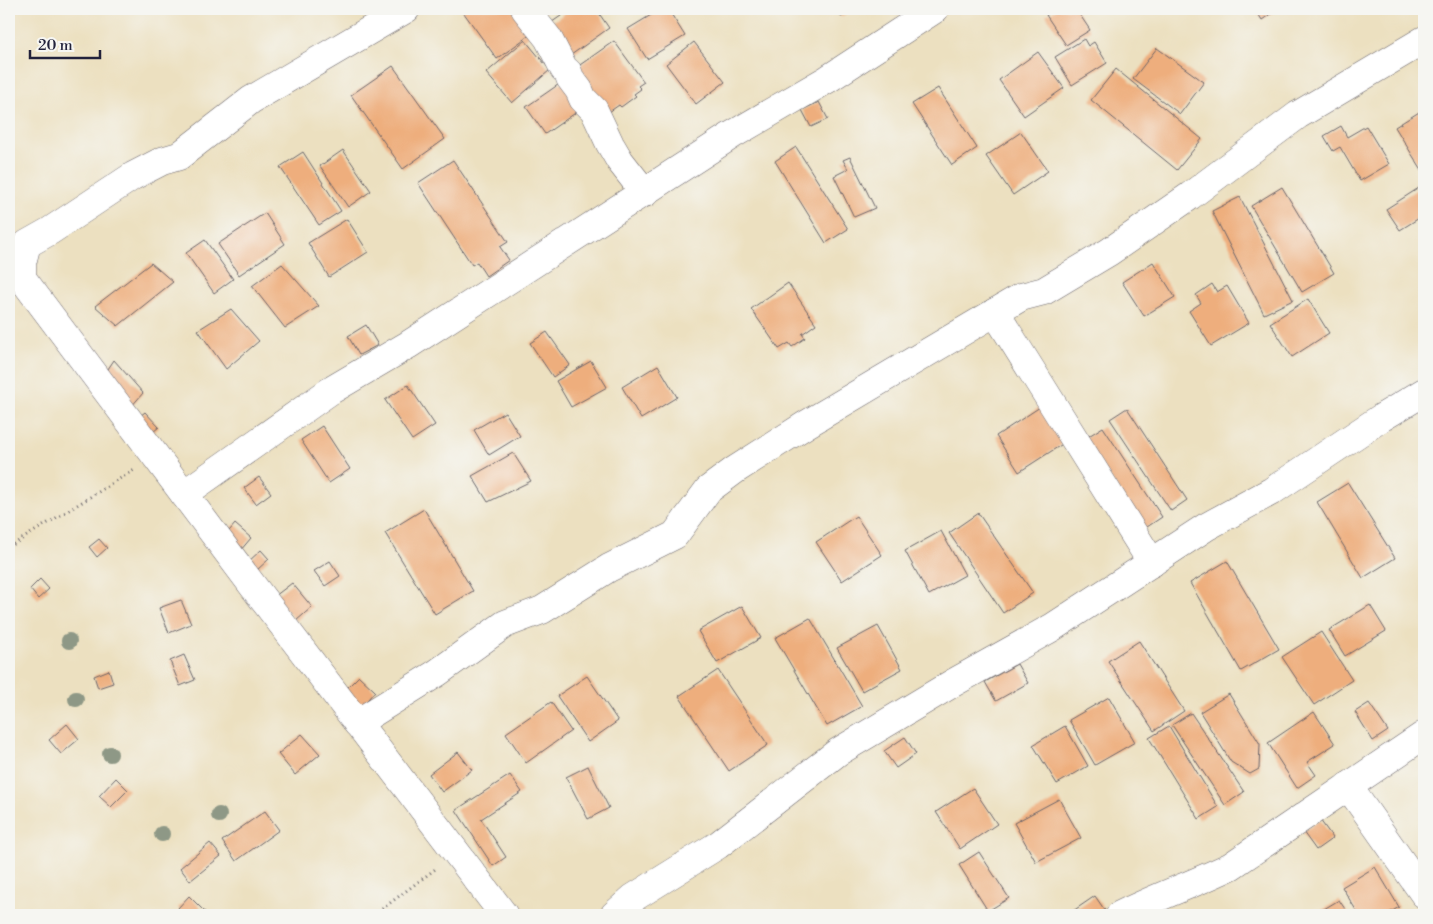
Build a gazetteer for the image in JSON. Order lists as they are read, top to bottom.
{
  "scale_bar": "20 m"
}
